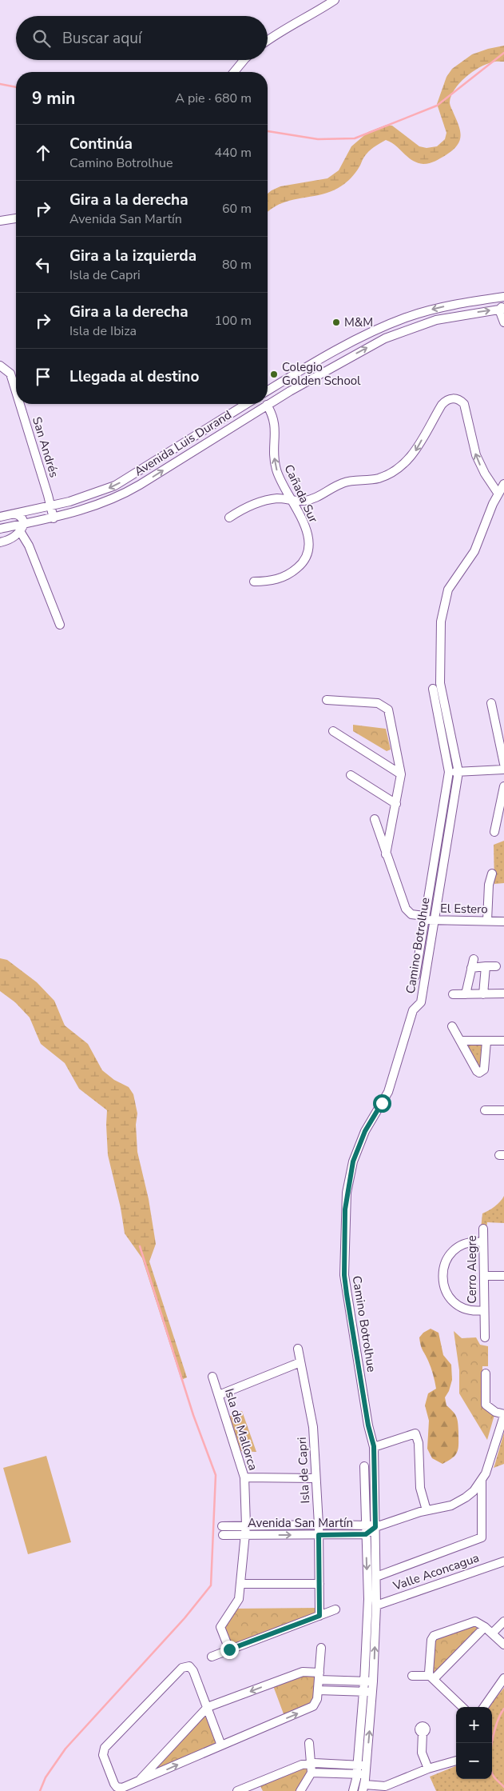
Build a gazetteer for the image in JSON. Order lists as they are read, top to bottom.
{
  "streets": {
    "street": [
      "Avenida Luis Durand",
      "San Andrés",
      "Cañada Sur",
      "El Estero",
      "Camino Botrolhue",
      "Cerro Alegre",
      "Isla de Mallorca",
      "Isla de Capri",
      "Avenida San Martín",
      "Valle Aconcagua"
    ]
  },
  "crossings": [
    ["Avenida Luis Durand", "San Andrés"],
    ["Avenida Luis Durand", "Cañada Sur"],
    ["El Estero", "Camino Botrolhue"],
    ["Camino Botrolhue", "Avenida San Martín"],
    ["Camino Botrolhue", "Valle Aconcagua"],
    ["Isla de Mallorca", "Avenida San Martín"],
    ["Isla de Capri", "Avenida San Martín"]
  ],
  "one_way": ["Cañada Sur"],
  "places": ["M&M", "Colegio Golden School"],
  "page": {
    "search": "Buscar aquí",
    "heading": ["9 min", "A pie · 680 m"],
    "list": [
      ["Continúa", "Camino Botrolhue", "440 m"],
      ["Gira a la derecha", "Avenida San Martín", "60 m"],
      ["Gira a la izquierda", "Isla de Capri", "80 m"],
      ["Gira a la derecha", "Isla de Ibiza", "100 m"],
      "Llegada al destino"
    ],
    "map_buttons": ["+", "−"]
  }
}
